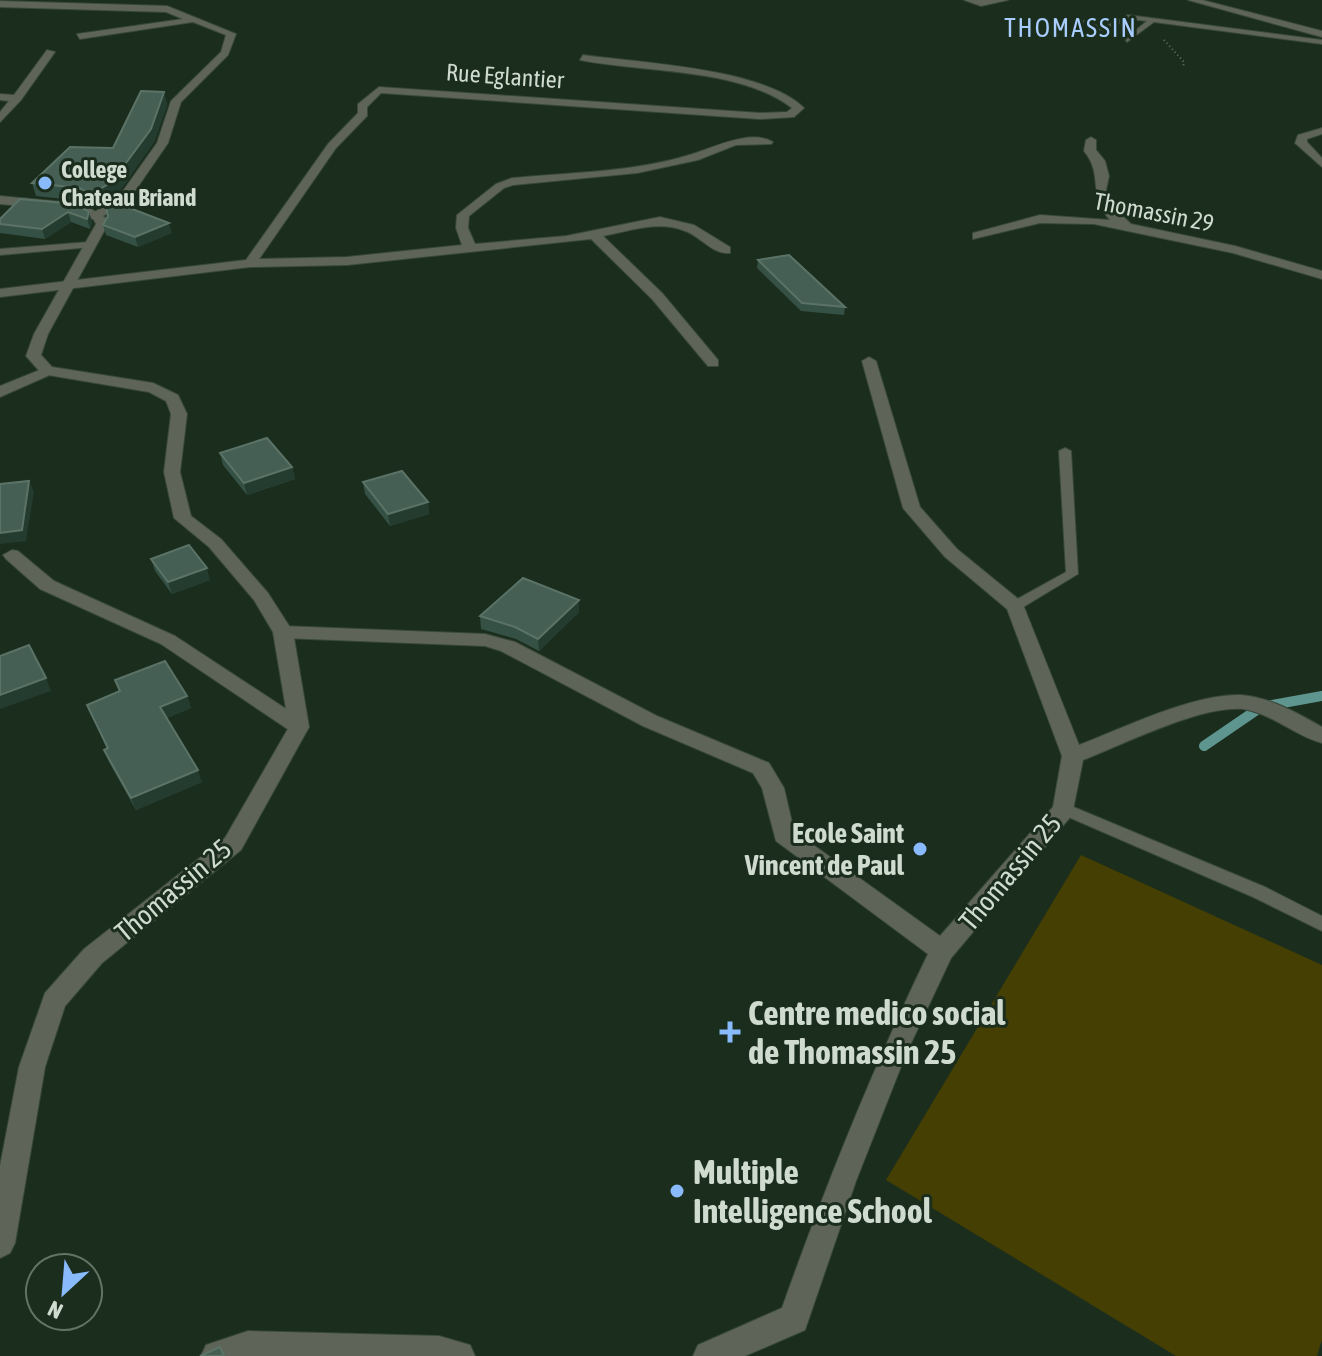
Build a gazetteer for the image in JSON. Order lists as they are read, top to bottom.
{
  "streets": {
    "street": ["Rue Eglantier", "Thomassin 29", "Thomassin 25"]
  },
  "districts": ["THOMASSIN"],
  "places": {
    "other": ["College Chateau Briand", "Ecole Saint Vincent de Paul", "Multiple Intelligence School"],
    "health": ["Centre medico social de Thomassin 25"]
  },
  "north": "bottom left"
}
